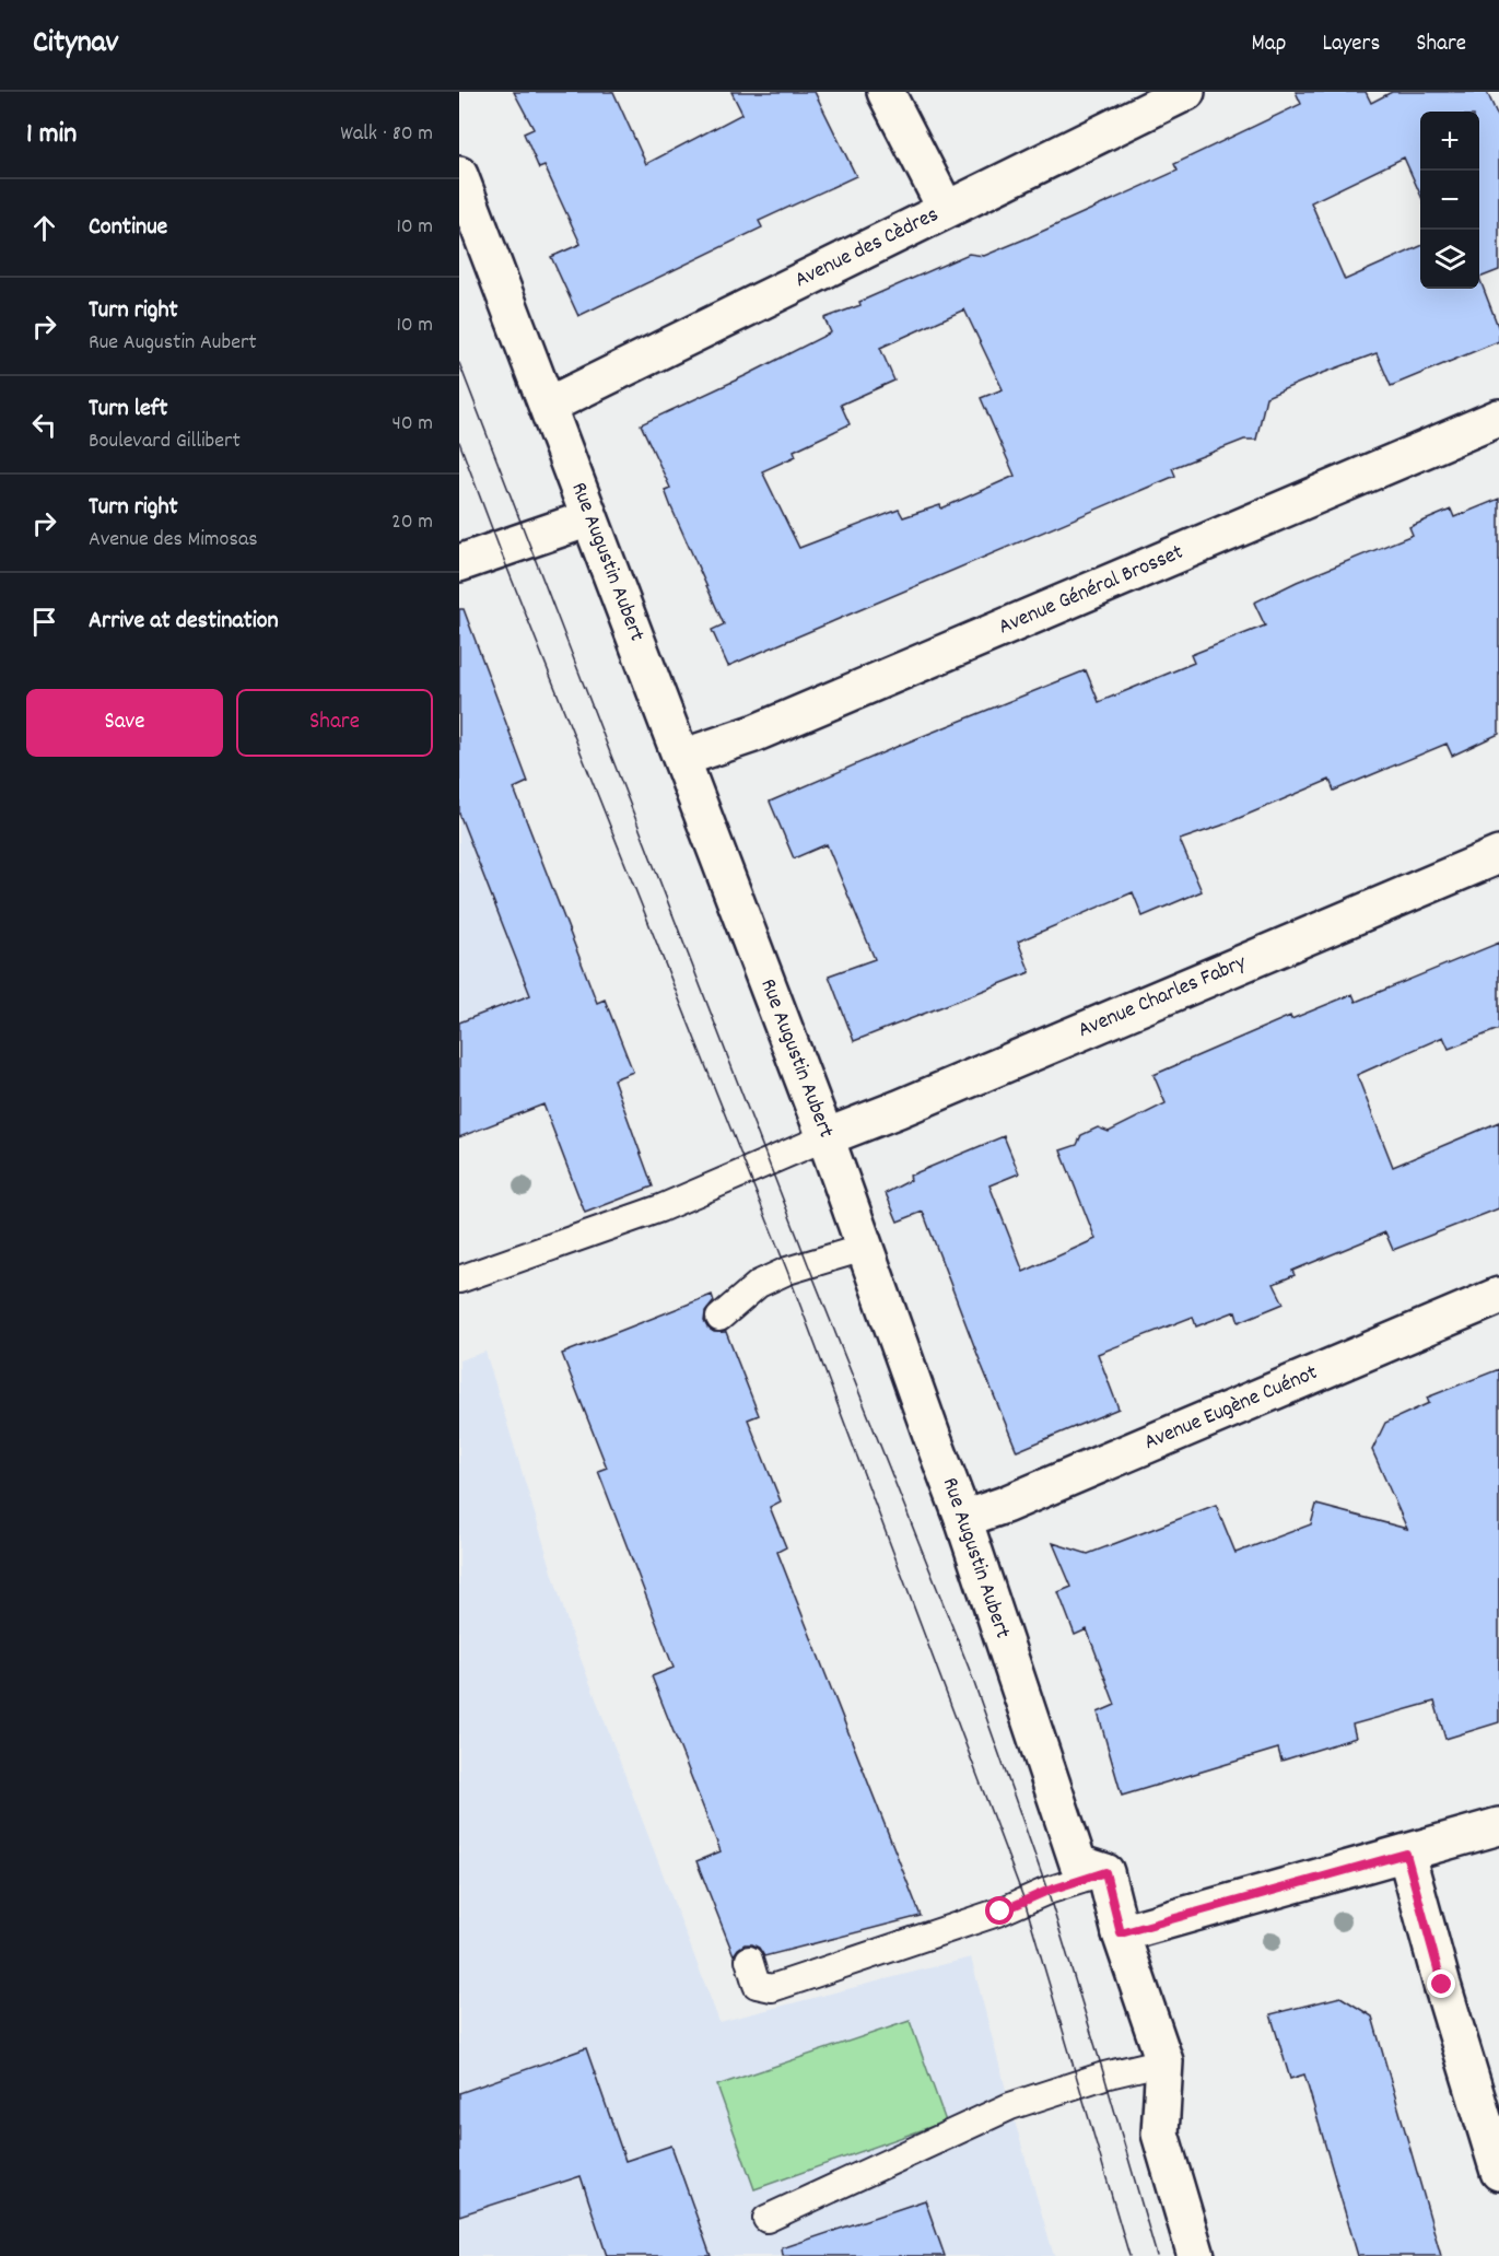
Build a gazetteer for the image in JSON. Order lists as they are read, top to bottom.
{
  "streets": {
    "street": [
      "Avenue des Cèdres",
      "Rue Augustin Aubert",
      "Avenue Général Brosset",
      "Avenue Charles Fabry",
      "Avenue Eugène Cuénot"
    ]
  },
  "crossings": [
    ["Avenue des Cèdres", "Rue Augustin Aubert"],
    ["Rue Augustin Aubert", "Avenue Général Brosset"],
    ["Rue Augustin Aubert", "Avenue Charles Fabry"],
    ["Rue Augustin Aubert", "Avenue Eugène Cuénot"]
  ],
  "page": {
    "header": "Citynav",
    "nav": ["Map", "Layers", "Share"],
    "heading": ["1 min", "Walk · 80 m"],
    "map_buttons": ["+", "−"],
    "list": [
      ["Continue", "10 m"],
      ["Turn right", "Rue Augustin Aubert", "10 m"],
      ["Turn left", "Boulevard Gillibert", "40 m"],
      ["Turn right", "Avenue des Mimosas", "20 m"],
      "Arrive at destination"
    ],
    "buttons": ["Save", "Share"]
  }
}
